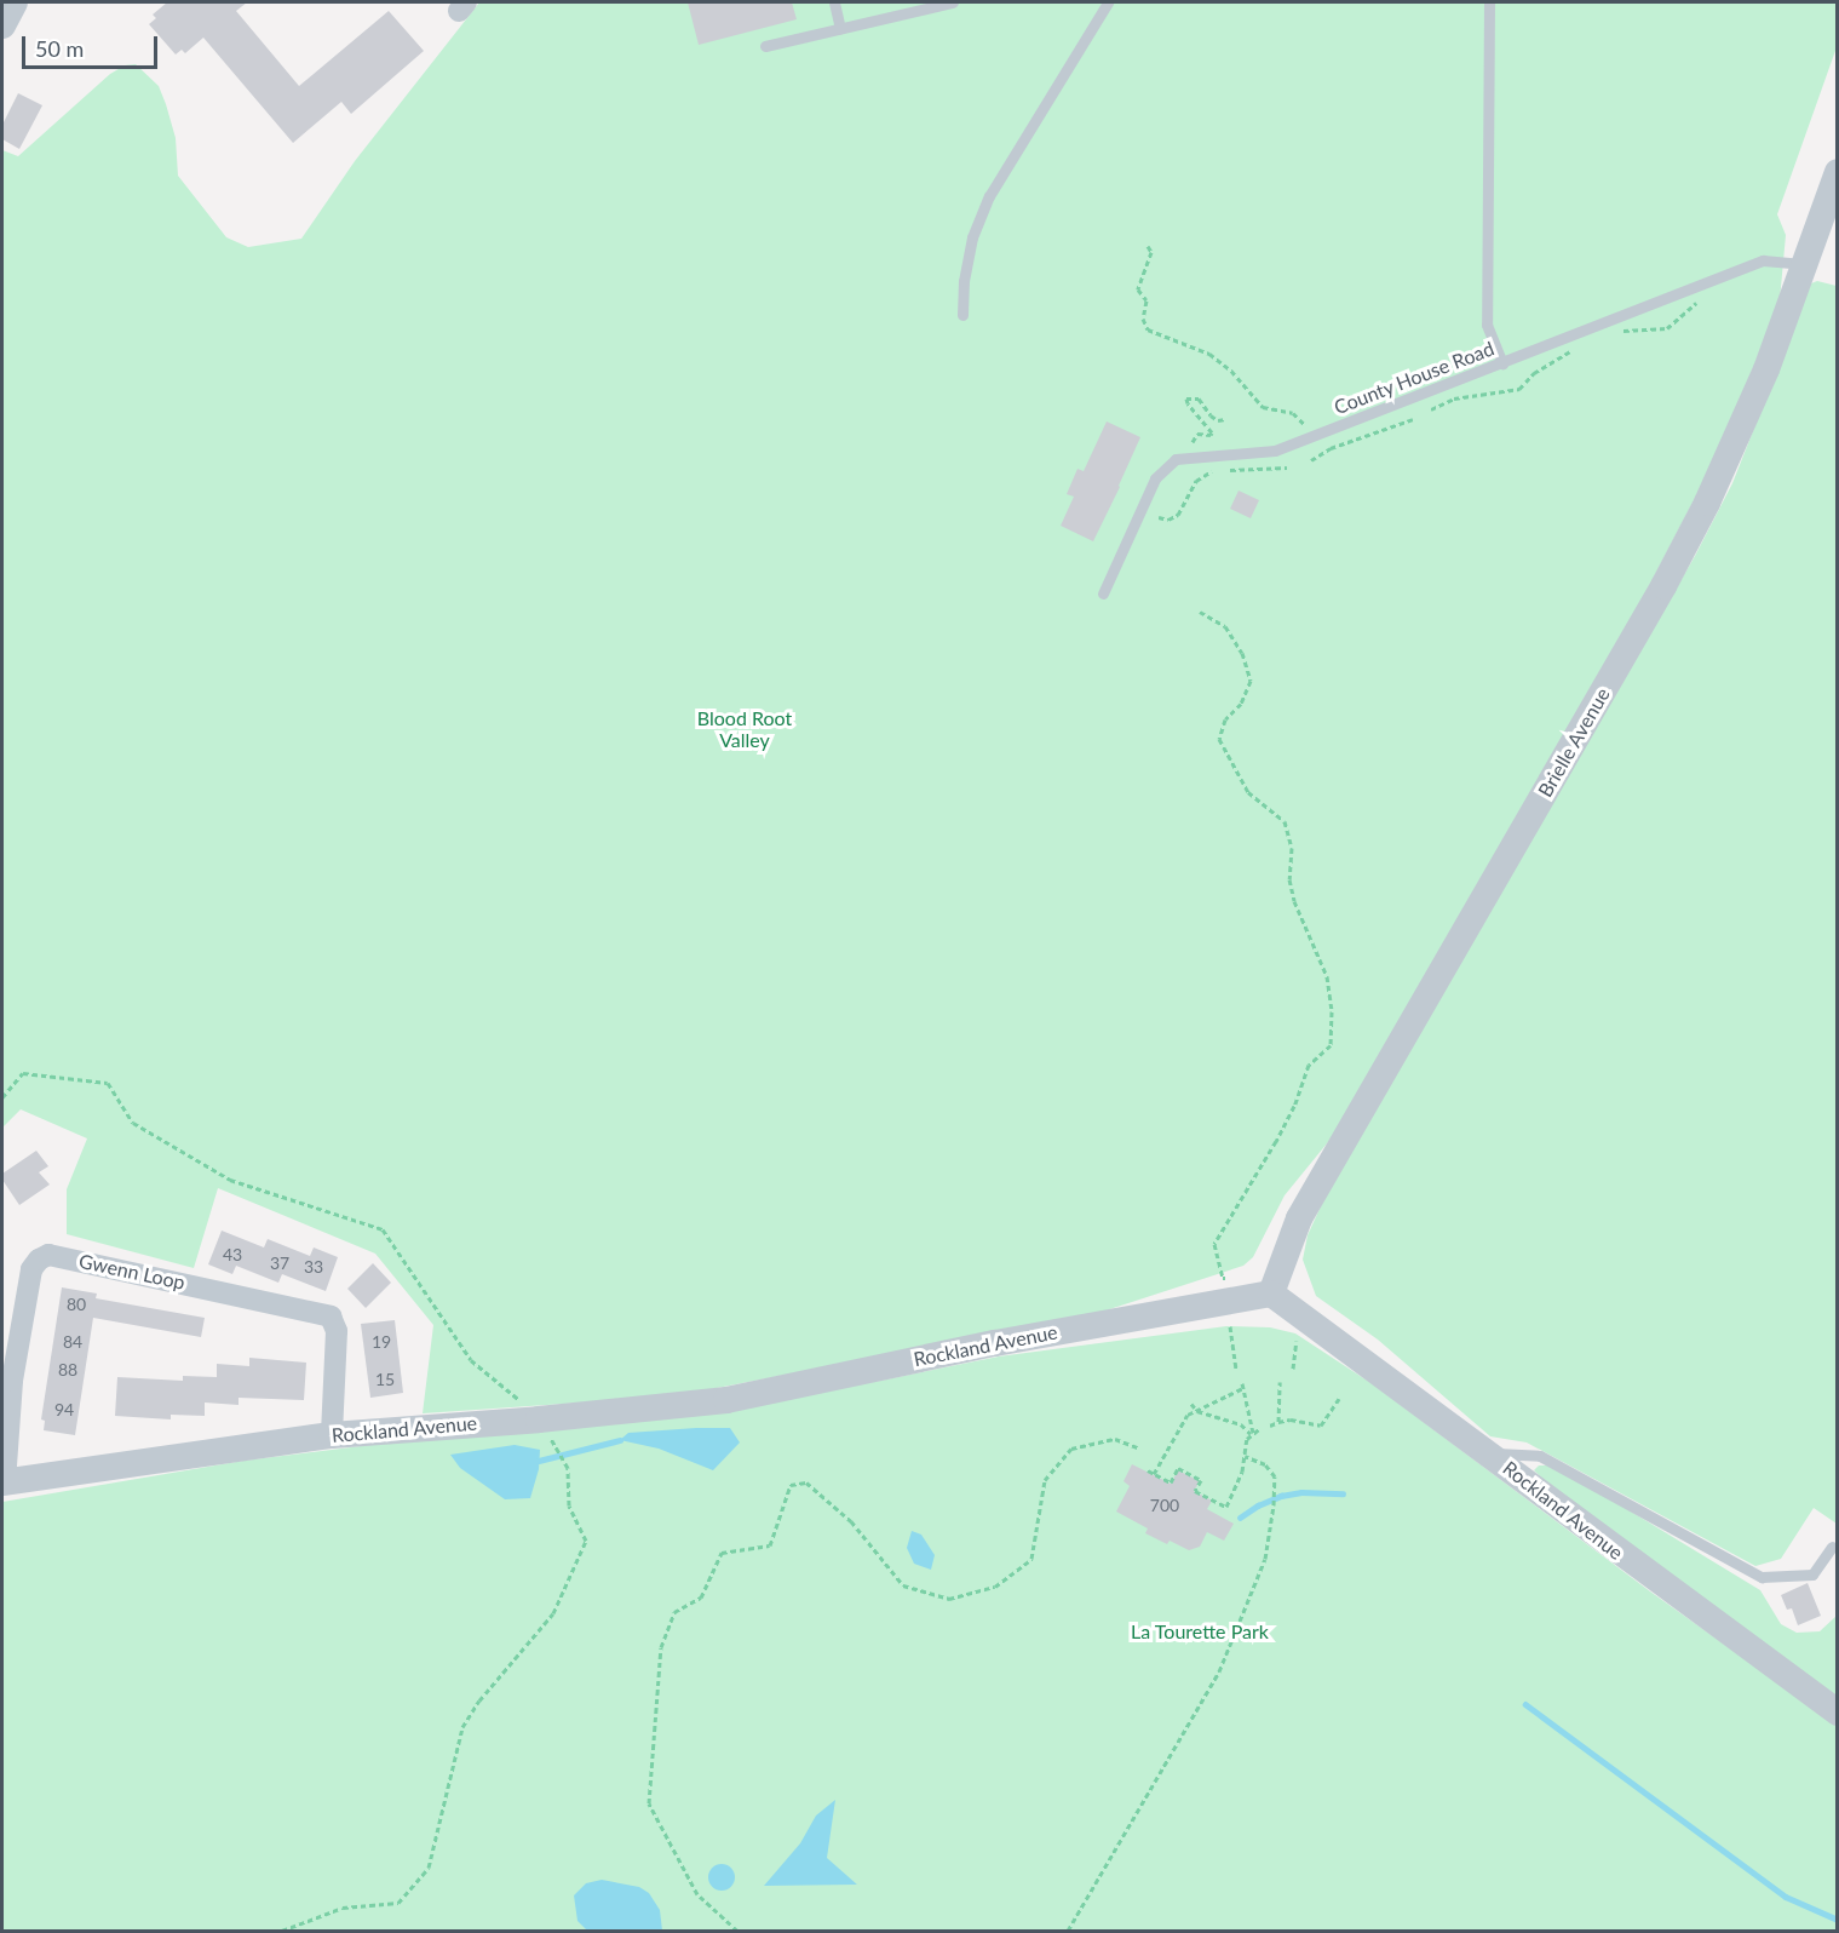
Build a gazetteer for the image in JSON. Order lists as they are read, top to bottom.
{
  "streets": {
    "street": ["Brielle Avenue", "Gwenn Loop", "Rockland Avenue"],
    "lane": ["County House Road"]
  },
  "crossings": [
    ["County House Road", "Brielle Avenue"],
    ["Brielle Avenue", "Rockland Avenue"],
    ["Gwenn Loop", "Rockland Avenue"]
  ],
  "parks": ["Blood Root Valley", "La Tourette Park"],
  "house_numbers": [
    "43",
    "37",
    "33",
    "80",
    "84",
    "19",
    "88",
    "15",
    "94",
    "700"
  ],
  "scale_bar": "50 m"
}
